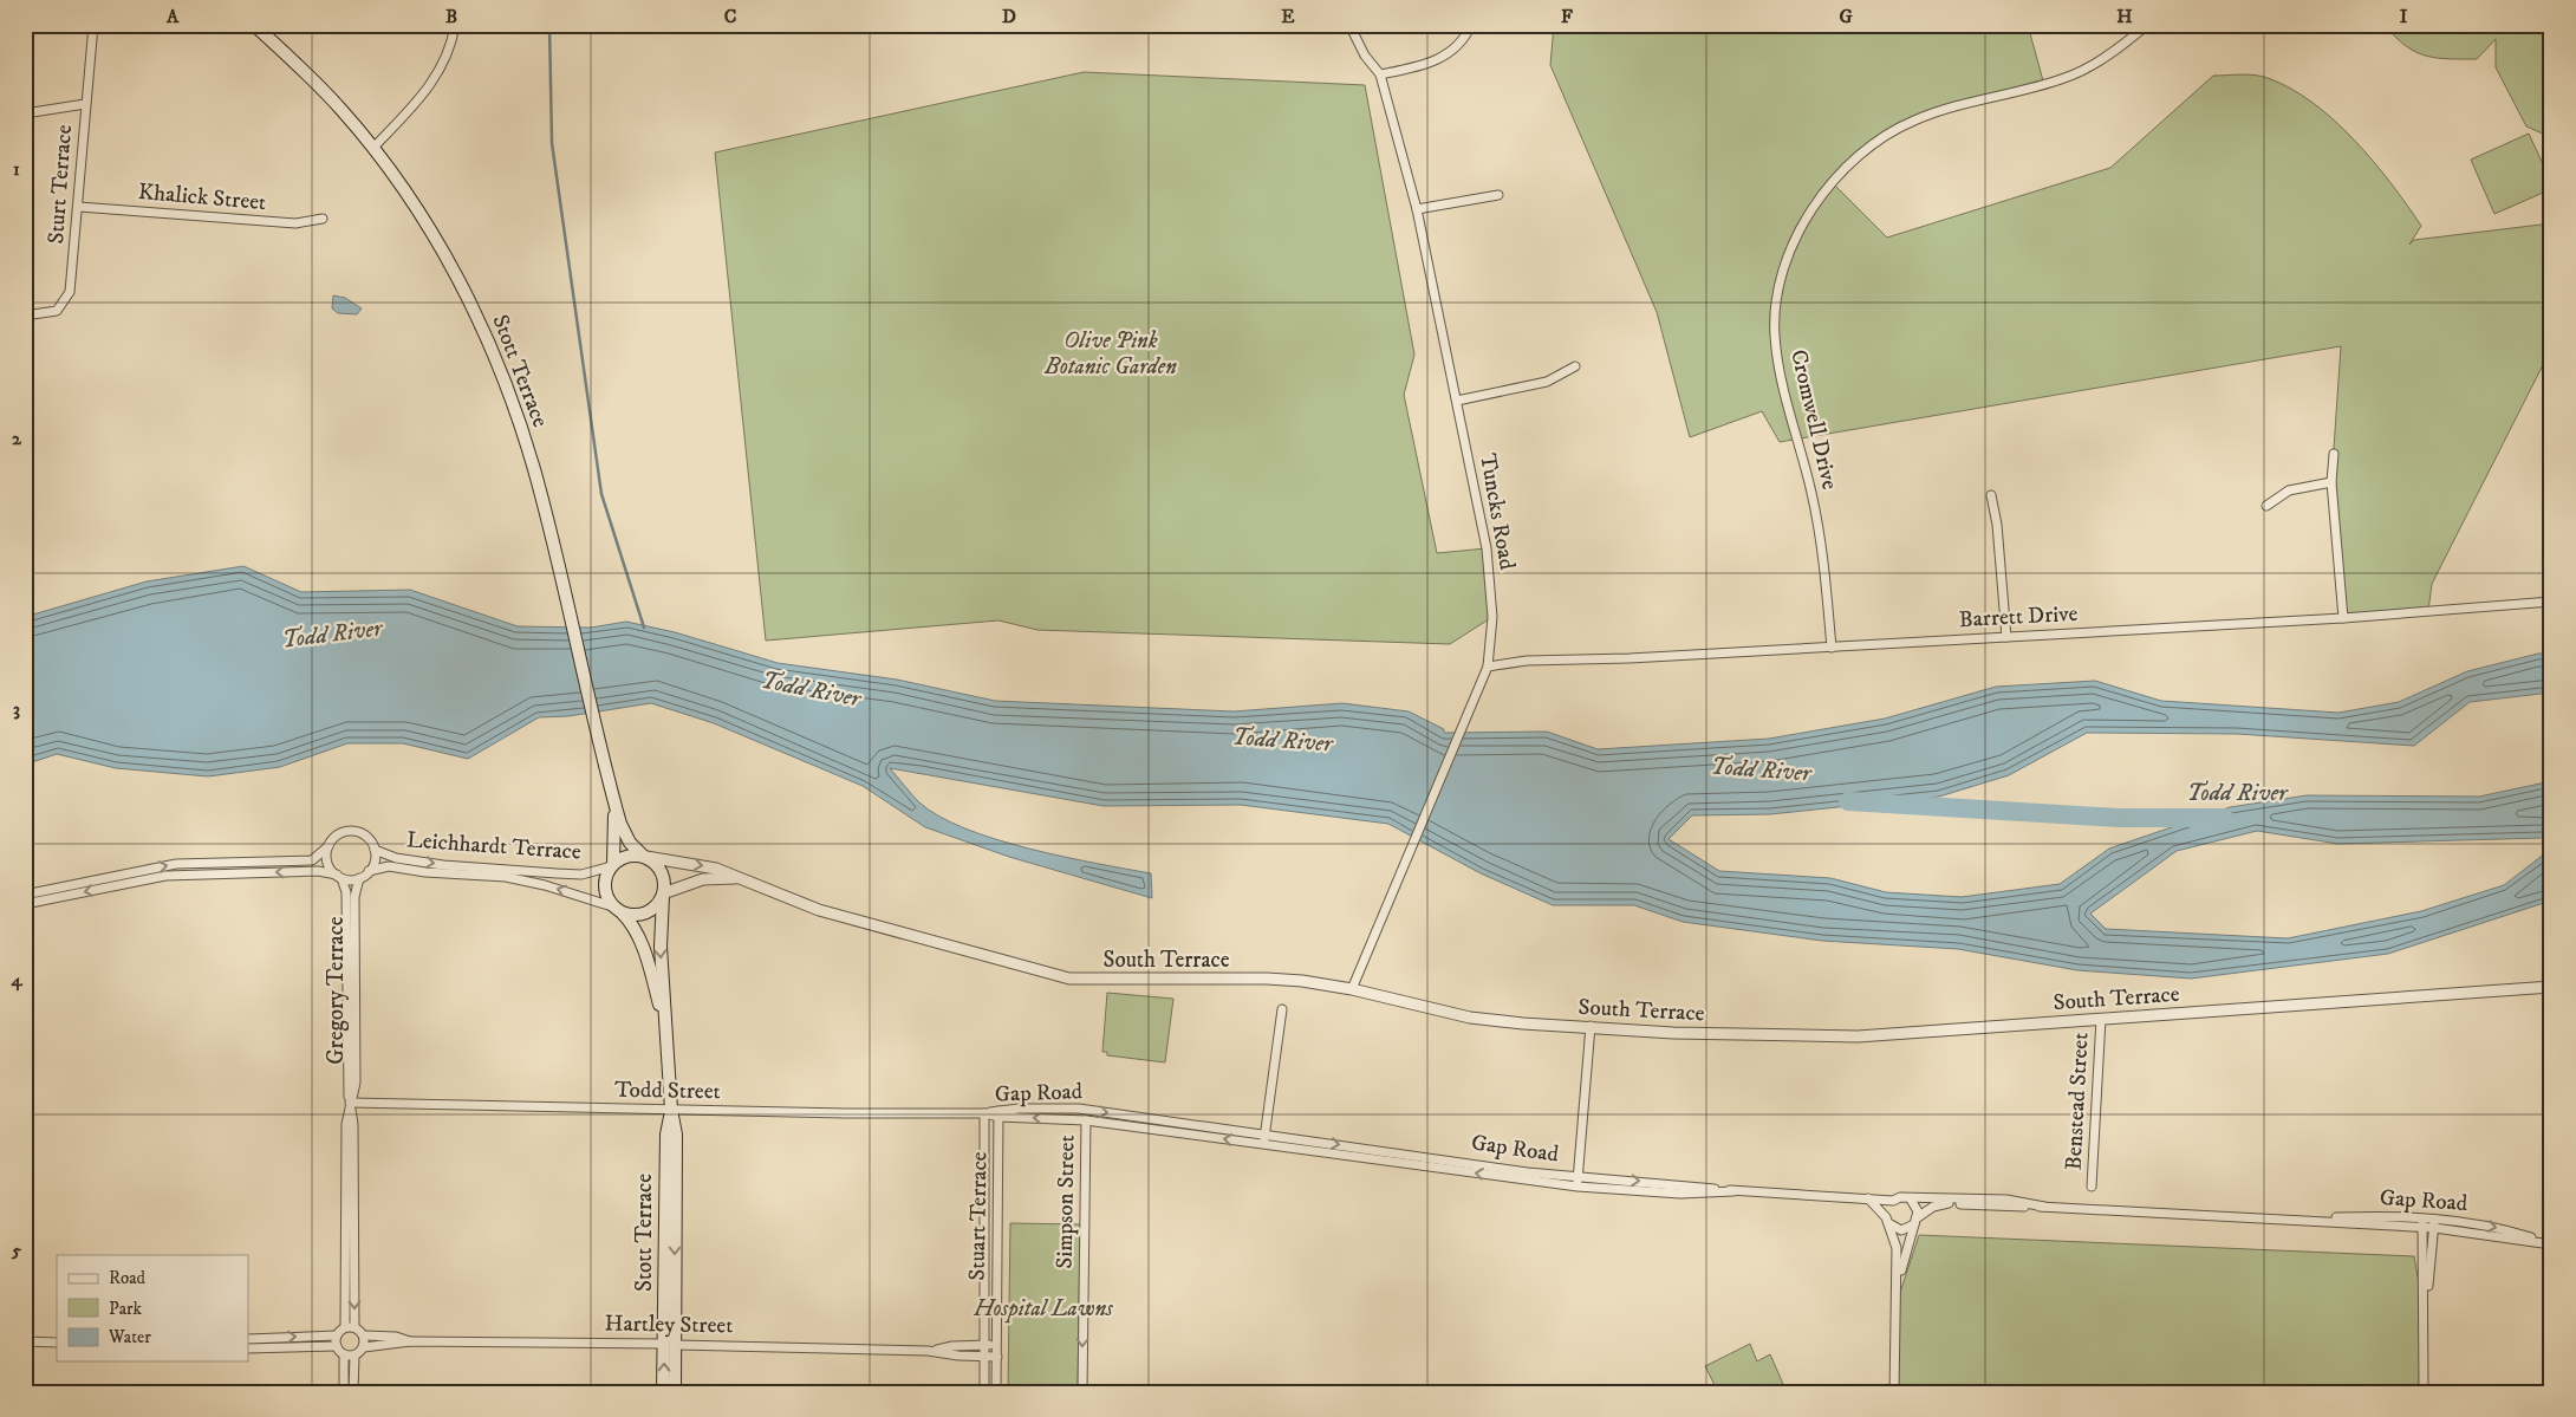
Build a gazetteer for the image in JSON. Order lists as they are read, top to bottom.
{
  "streets": {
    "main road": ["Stott Terrace"],
    "street": [
      "Sturt Terrace",
      "Khalick Street",
      "Cromwell Drive",
      "Tuncks Road",
      "Barrett Drive",
      "Leichhardt Terrace",
      "South Terrace",
      "Gregory Terrace",
      "Todd Street",
      "Gap Road",
      "Benstead Street",
      "Simpson Street",
      "Stuart Terrace",
      "Hartley Street"
    ]
  },
  "crossings": [
    ["Sturt Terrace", "Khalick Street"],
    ["Stott Terrace", "Leichhardt Terrace"],
    ["Stott Terrace", "South Terrace"],
    ["Stott Terrace", "Todd Street"],
    ["Stott Terrace", "Hartley Street"],
    ["Cromwell Drive", "Barrett Drive"],
    ["Tuncks Road", "Barrett Drive"],
    ["Tuncks Road", "South Terrace"],
    ["Leichhardt Terrace", "South Terrace"],
    ["Leichhardt Terrace", "Gregory Terrace"],
    ["South Terrace", "Benstead Street"],
    ["Gregory Terrace", "Todd Street"],
    ["Gregory Terrace", "Hartley Street"],
    ["Todd Street", "Gap Road"],
    ["Todd Street", "Stuart Terrace"],
    ["Gap Road", "Simpson Street"],
    ["Gap Road", "Stuart Terrace"],
    ["Stuart Terrace", "Hartley Street"]
  ],
  "one_way": ["Simpson Street"],
  "water": ["Todd River"],
  "parks": ["Olive Pink Botanic Garden", "Hospital Lawns"],
  "legend": ["Road", "Park", "Water"],
  "grid": {
    "columns": [
      "A",
      "B",
      "C",
      "D",
      "E",
      "F",
      "G",
      "H",
      "I"
    ],
    "rows": [
      "1",
      "2",
      "3",
      "4",
      "5"
    ]
  }
}
